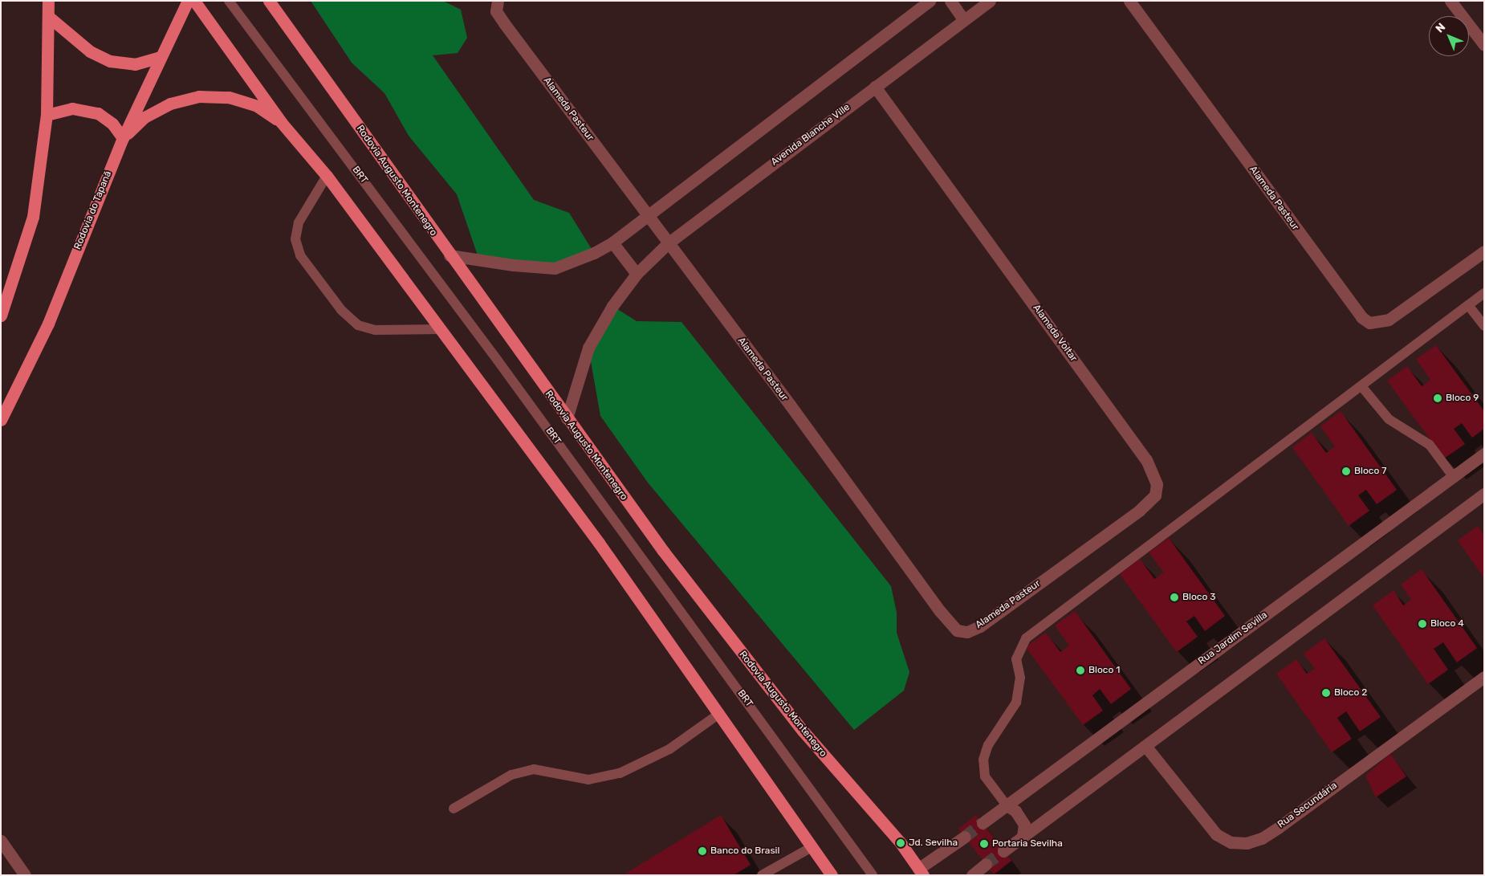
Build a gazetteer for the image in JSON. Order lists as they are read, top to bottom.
{
  "streets": {
    "main road": ["Rodovia Augusto Montenegro", "Rodovia do Tapanã"],
    "street": [
      "Alameda Pasteur",
      "Avenida Blanche Ville",
      "Alameda Voltar",
      "Rua Jardim Sevilla",
      "Rua Secundária"
    ],
    "lane": ["BRT"]
  },
  "crossings": [
    ["Alameda Pasteur", "Avenida Blanche Ville"],
    ["Alameda Pasteur", "Alameda Voltar"],
    ["Avenida Blanche Ville", "Rodovia Augusto Montenegro"],
    ["Avenida Blanche Ville", "Alameda Voltar"]
  ],
  "places": [
    "Bloco 9",
    "Bloco 7",
    "Bloco 3",
    "Bloco 4",
    "Bloco 1",
    "Bloco 2",
    "Jd. Sevilha",
    "Portaria Sevilha",
    "Banco do Brasil"
  ],
  "north": "top left"
}
